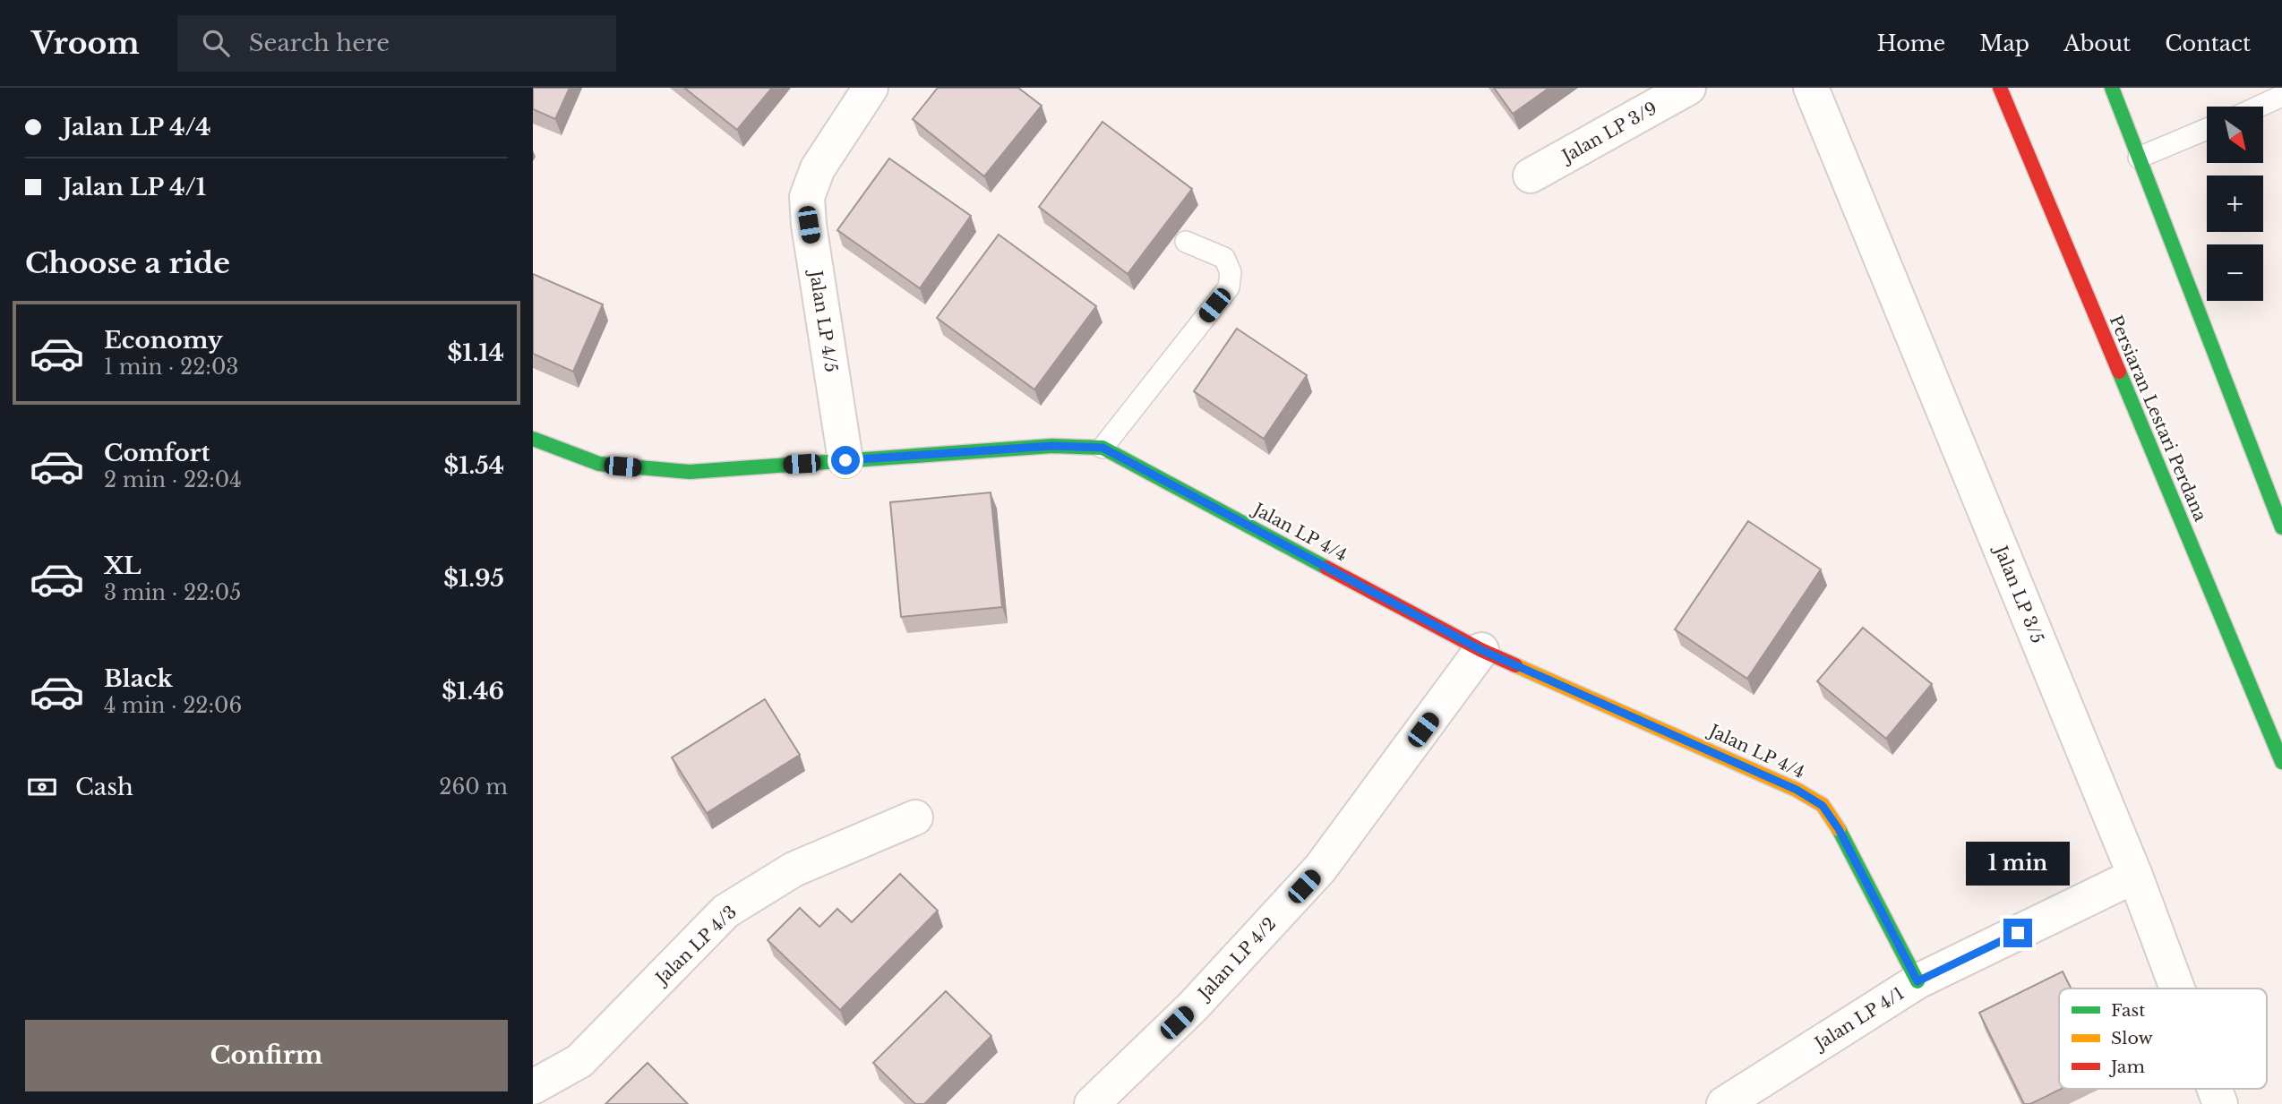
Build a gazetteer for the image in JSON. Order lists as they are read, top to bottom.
{
  "streets": {
    "street": [
      "Jalan LP 3/9",
      "Jalan LP 4/5",
      "Persiaran Lestari Perdana",
      "Jalan LP 4/4",
      "Jalan LP 3/5",
      "Jalan LP 4/3",
      "Jalan LP 4/2",
      "Jalan LP 4/1"
    ]
  },
  "crossings": [
    ["Jalan LP 4/5", "Jalan LP 4/4"],
    ["Jalan LP 4/4", "Jalan LP 4/2"],
    ["Jalan LP 4/4", "Jalan LP 4/1"],
    ["Jalan LP 3/5", "Jalan LP 4/1"]
  ],
  "legend": ["Fast", "Slow", "Jam"],
  "north": "bottom right",
  "page": {
    "header": "Vroom",
    "search": "Search here",
    "nav": [
      "Home",
      "Map",
      "About",
      "Contact"
    ],
    "banner": ["Jalan LP 4/4", "Jalan LP 4/1"],
    "map_buttons": ["+", "−"],
    "heading": "Choose a ride",
    "list": [
      {
        "name": "Economy",
        "note": "1 min · 22:03",
        "value": "$1.14"
      },
      {
        "name": "Comfort",
        "note": "2 min · 22:04",
        "value": "$1.54"
      },
      {
        "name": "XL",
        "note": "3 min · 22:05",
        "value": "$1.95"
      },
      {
        "name": "Black",
        "note": "4 min · 22:06",
        "value": "$1.46"
      }
    ],
    "pay": ["Cash", "260 m"],
    "bubble": "1 min",
    "buttons": "Confirm"
  }
}
